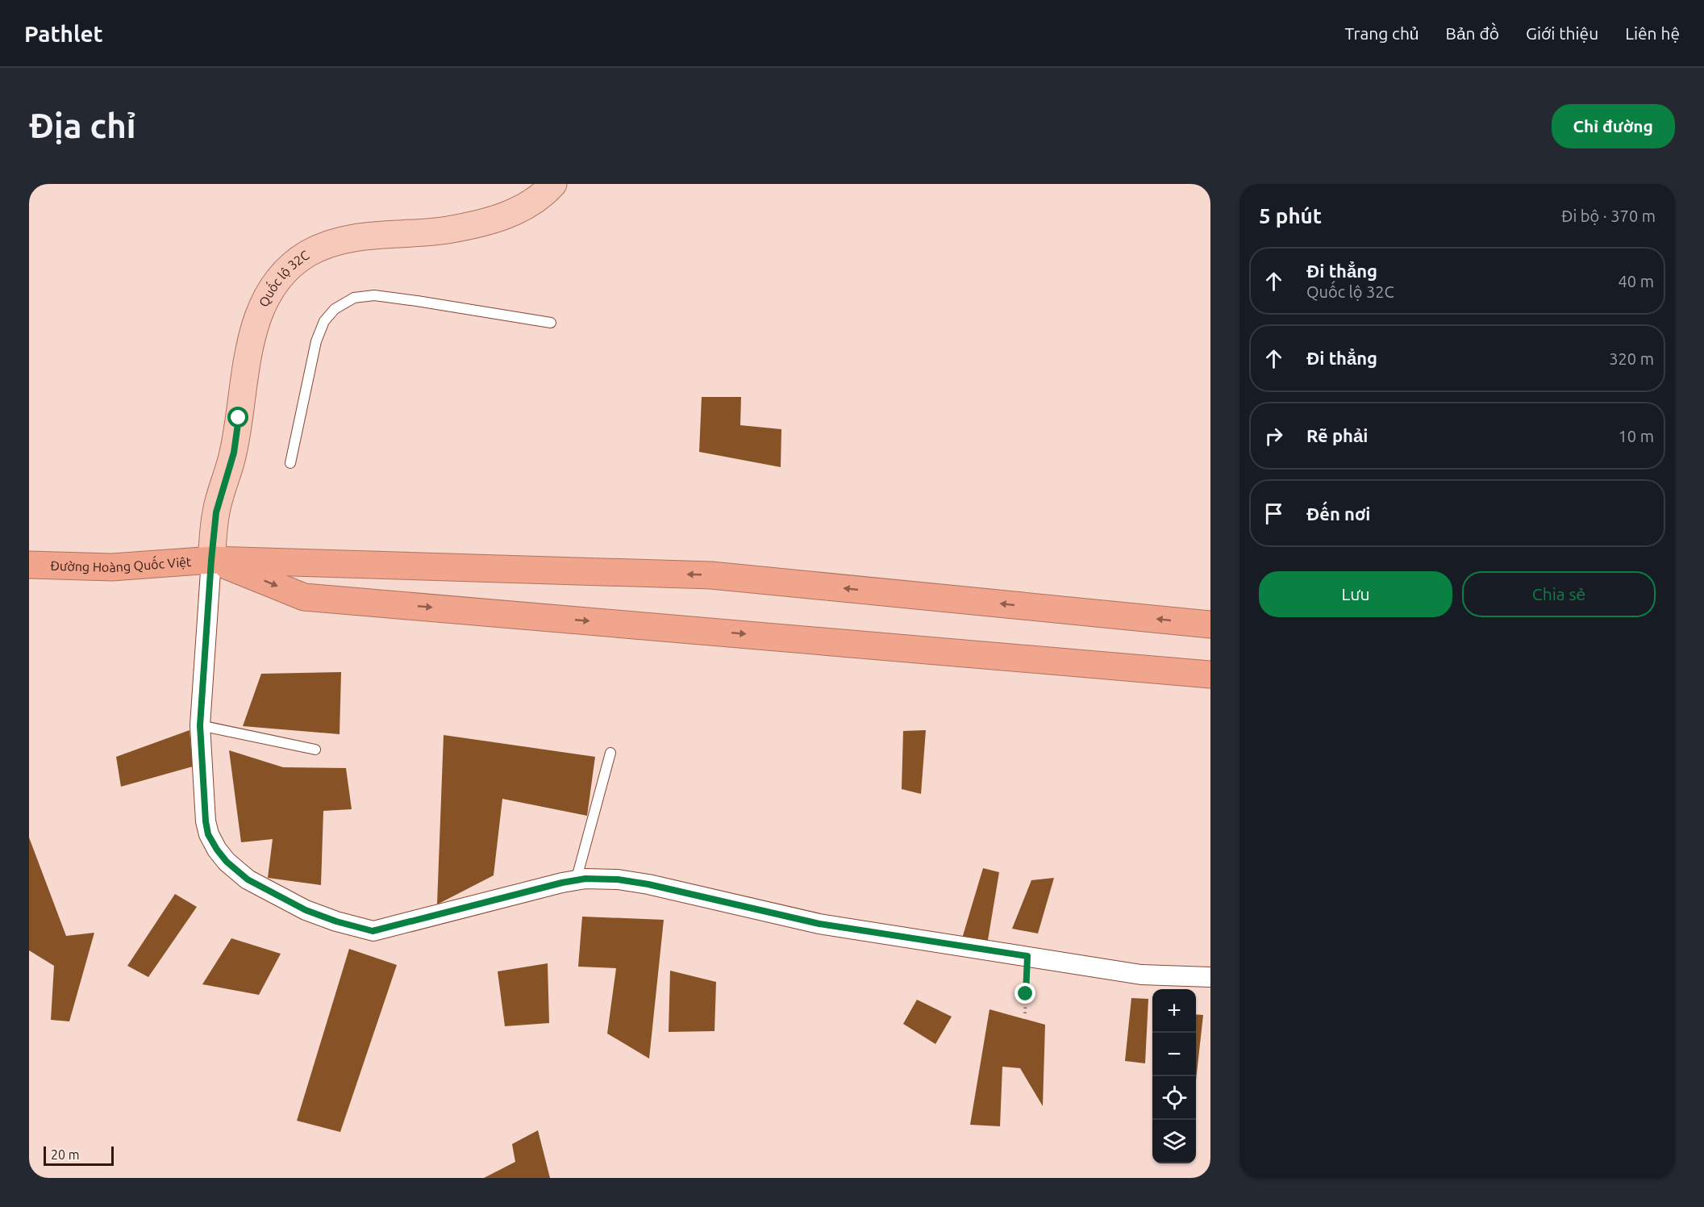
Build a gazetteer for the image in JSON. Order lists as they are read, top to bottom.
{
  "streets": {
    "highway": ["Đường Hoàng Quốc Việt"],
    "main road": ["Quốc lộ 32C"]
  },
  "crossings": [
    ["Quốc lộ 32C", "Đường Hoàng Quốc Việt"]
  ],
  "scale_bar": "20 m",
  "page": {
    "header": "Pathlet",
    "nav": [
      "Trang chủ",
      "Bản đồ",
      "Giới thiệu",
      "Liên hệ"
    ],
    "buttons": [
      "Chỉ đường",
      ["Lưu", "Chia sẻ"]
    ],
    "title": "Địa chỉ",
    "heading": ["5 phút", "Đi bộ · 370 m"],
    "list": [
      ["Đi thẳng", "Quốc lộ 32C", "40 m"],
      ["Đi thẳng", "320 m"],
      ["Rẽ phải", "10 m"],
      "Đến nơi"
    ],
    "map_buttons": ["+", "−"],
    "scale": "20 m"
  }
}
